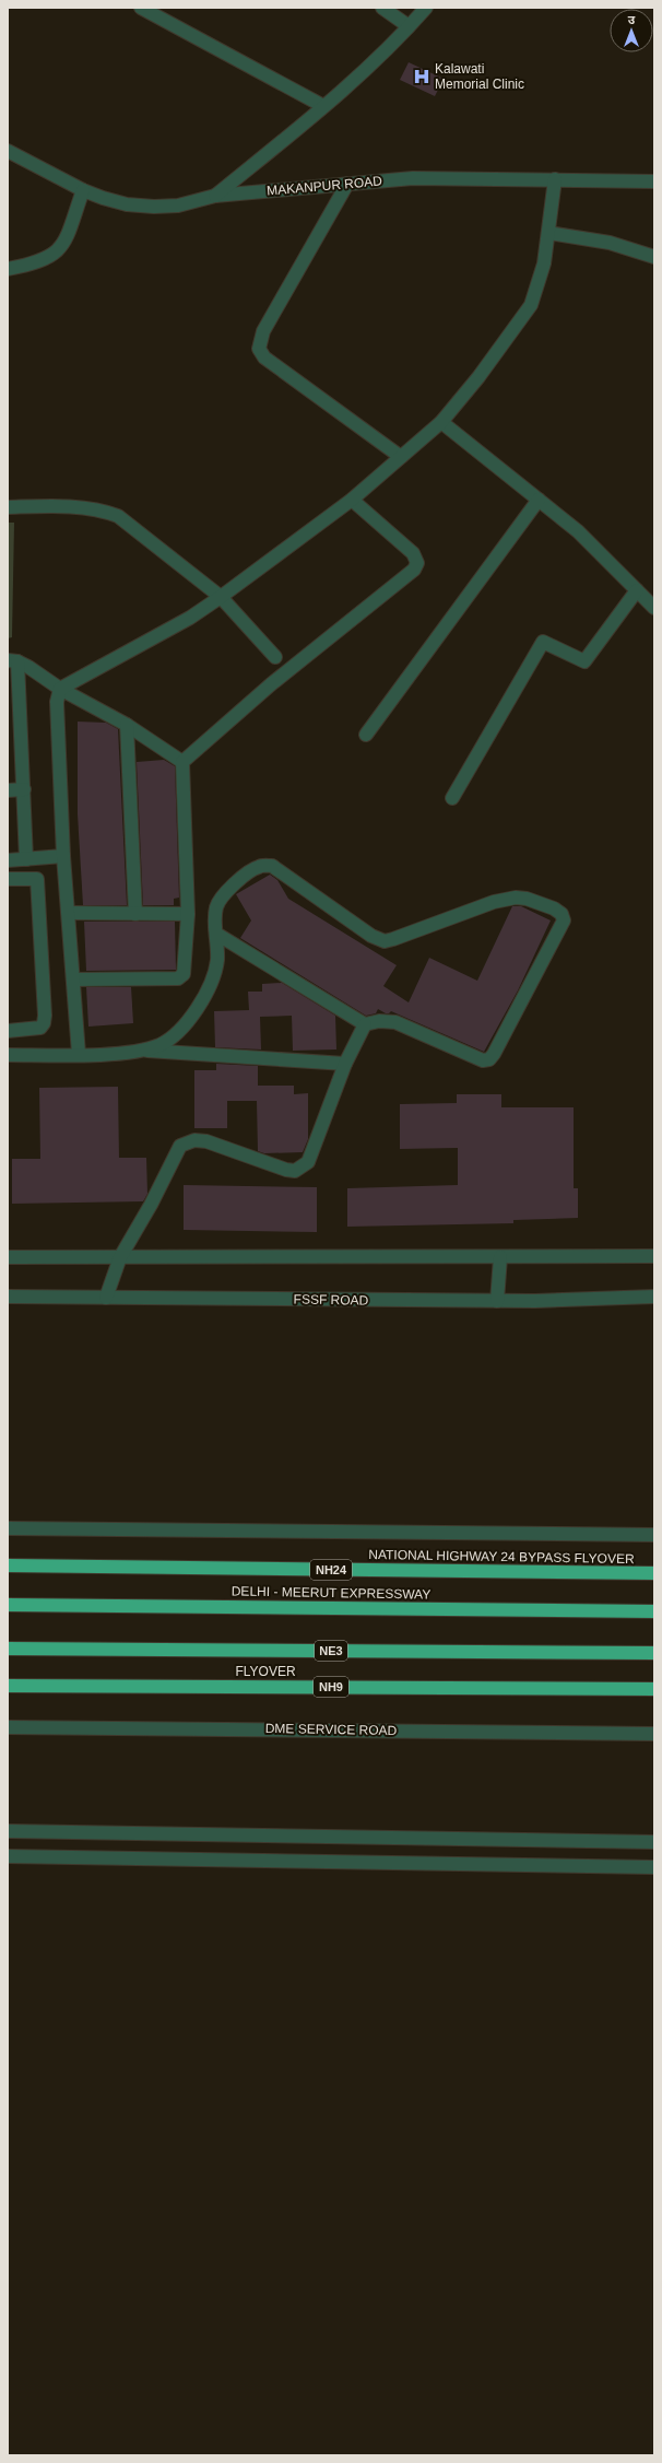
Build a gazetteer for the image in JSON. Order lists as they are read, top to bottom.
{
  "streets": {
    "highway": [
      "NATIONAL HIGHWAY 24 BYPASS FLYOVER",
      "NH24",
      "DELHI - MEERUT EXPRESSWAY",
      "NE3",
      "FLYOVER",
      "NH9"
    ],
    "street": ["MAKANPUR ROAD", "FSSF ROAD", "DME SERVICE ROAD"]
  },
  "places": {
    "hospital": ["Kalawati Memorial Clinic"]
  },
  "north": "top"
}
